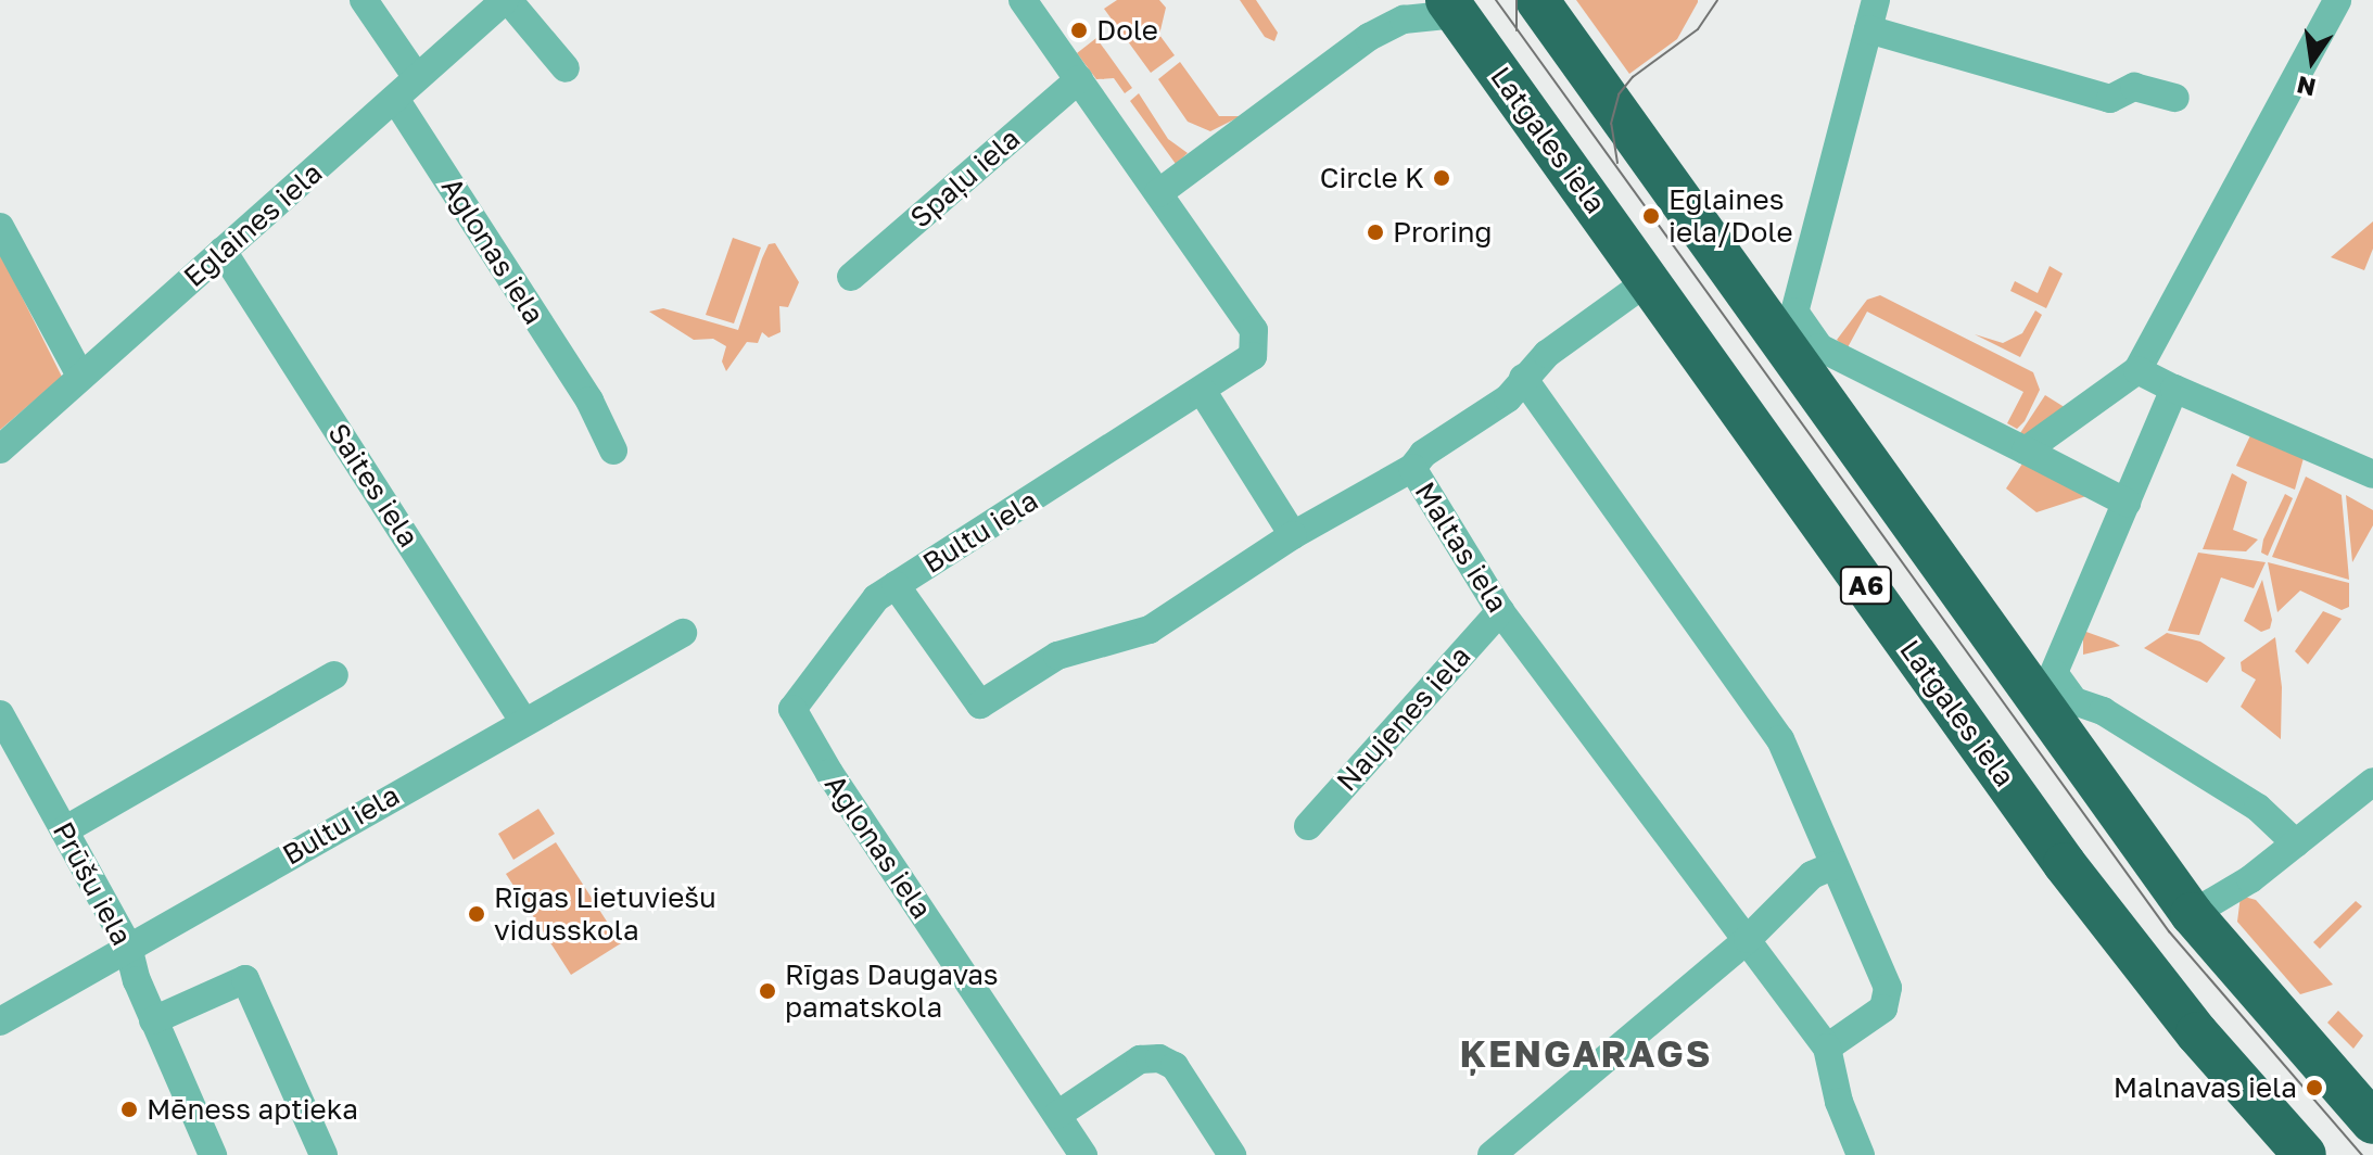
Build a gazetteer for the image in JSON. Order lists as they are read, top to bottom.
{
  "streets": {
    "highway": ["Latgales iela", "A6"],
    "street": [
      "Spaļu iela",
      "Eglaines iela",
      "Aglonas iela",
      "Saites iela",
      "Bultu iela",
      "Maltas iela",
      "Naujenes iela",
      "Prūšu iela"
    ]
  },
  "crossings": [
    ["Eglaines iela", "Aglonas iela"],
    ["Eglaines iela", "Saites iela"],
    ["Aglonas iela", "Bultu iela"],
    ["Saites iela", "Bultu iela"],
    ["Bultu iela", "Maltas iela"],
    ["Bultu iela", "Prūšu iela"],
    ["Maltas iela", "Naujenes iela"]
  ],
  "districts": ["ĶENGARAGS"],
  "places": [
    "Dole",
    "Circle K",
    "Eglaines iela/Dole",
    "Proring",
    "Rīgas Lietuviešu vidusskola",
    "Rīgas Daugavas pamatskola",
    "Malnavas iela",
    "Mēness aptieka"
  ],
  "north": "bottom"
}
